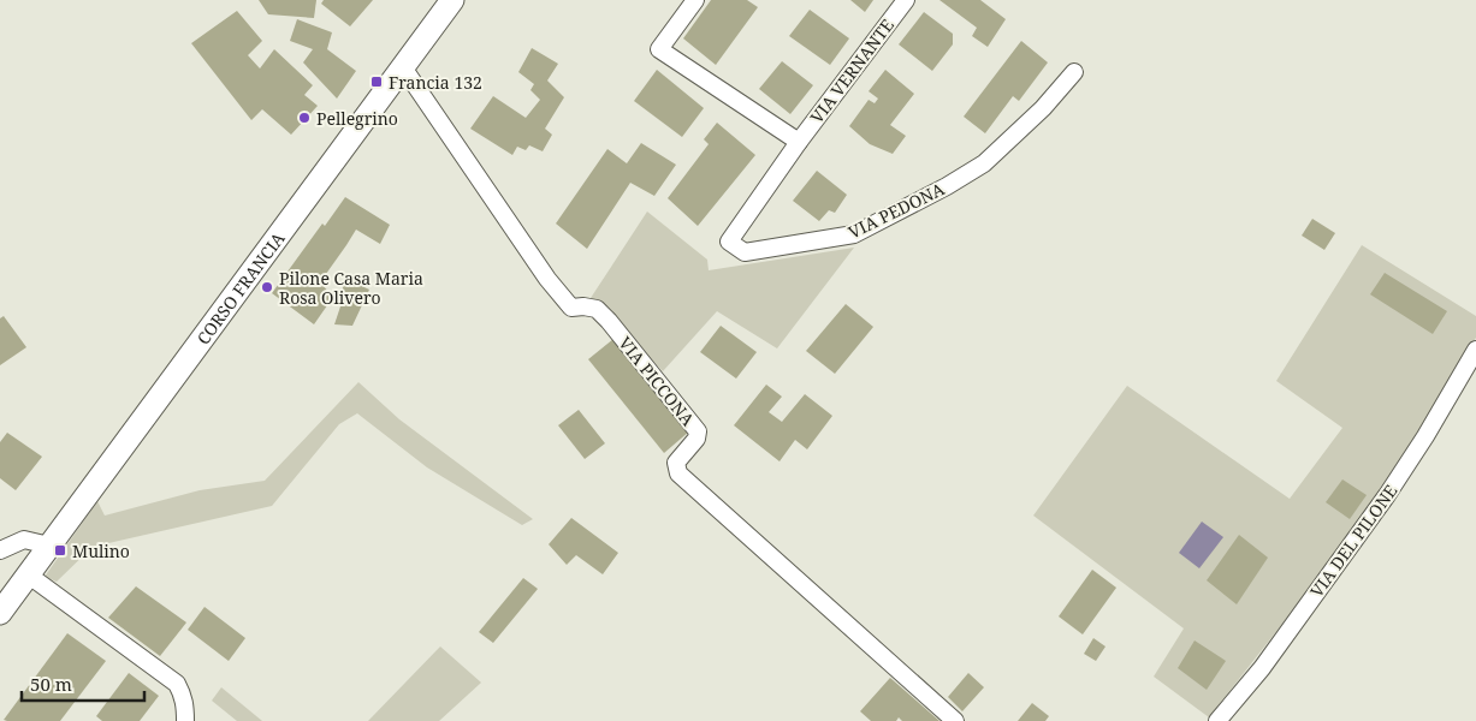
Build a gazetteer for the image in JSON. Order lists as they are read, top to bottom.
{
  "streets": {
    "main road": ["CORSO FRANCIA"],
    "street": [
      "VIA VERNANTE",
      "VIA PEDONA",
      "VIA PICCONA",
      "VIA DEL PILONE"
    ]
  },
  "crossings": [
    ["VIA VERNANTE", "VIA PEDONA"],
    ["CORSO FRANCIA", "VIA PICCONA"]
  ],
  "places": {
    "transit": ["Francia 132", "Mulino"],
    "other": ["Pellegrino", "Pilone Casa Maria Rosa Olivero"]
  },
  "scale_bar": "50 m"
}
